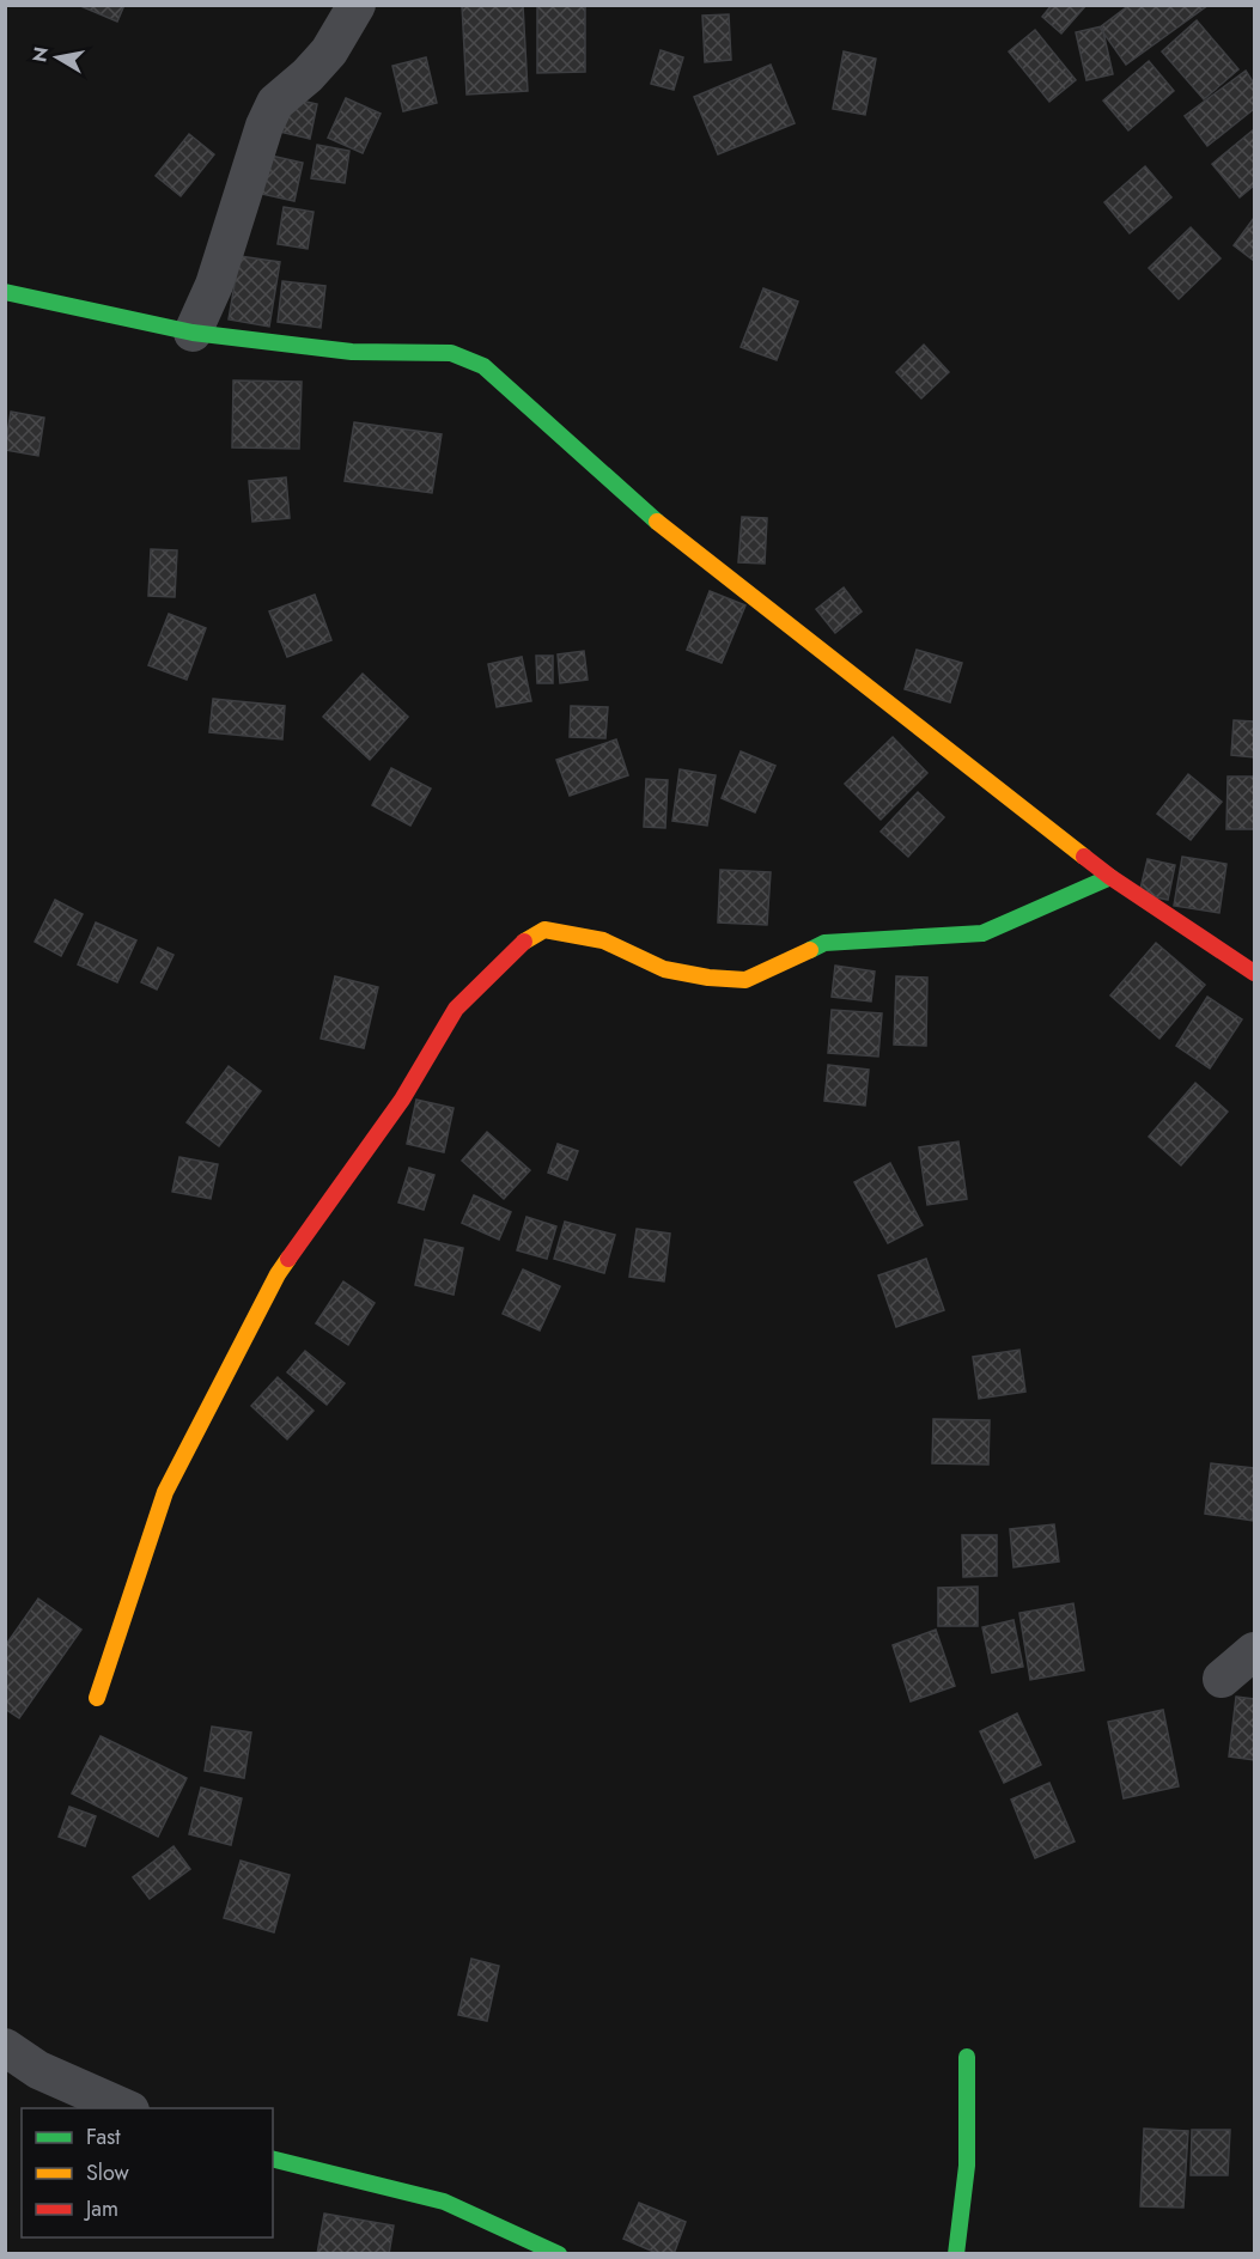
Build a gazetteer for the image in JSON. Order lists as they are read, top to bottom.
{
  "legend": ["Fast", "Slow", "Jam"],
  "north": "left"
}
